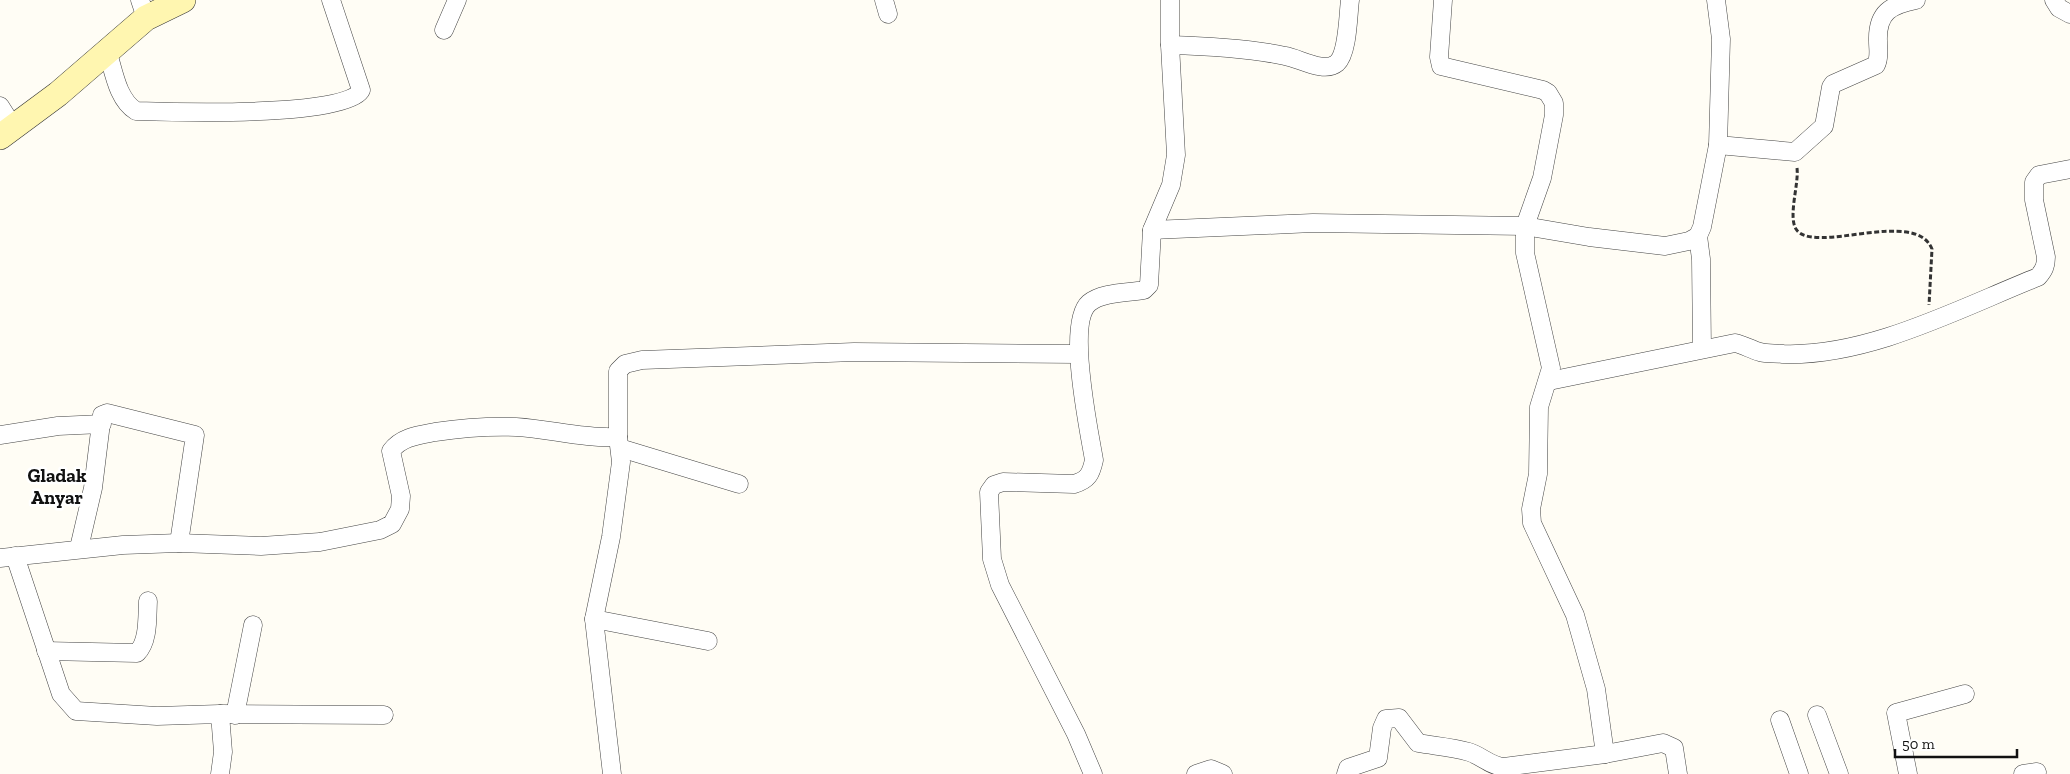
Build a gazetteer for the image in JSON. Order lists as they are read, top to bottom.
{
  "districts": ["Gladak Anyar"],
  "scale_bar": "50 m"
}
